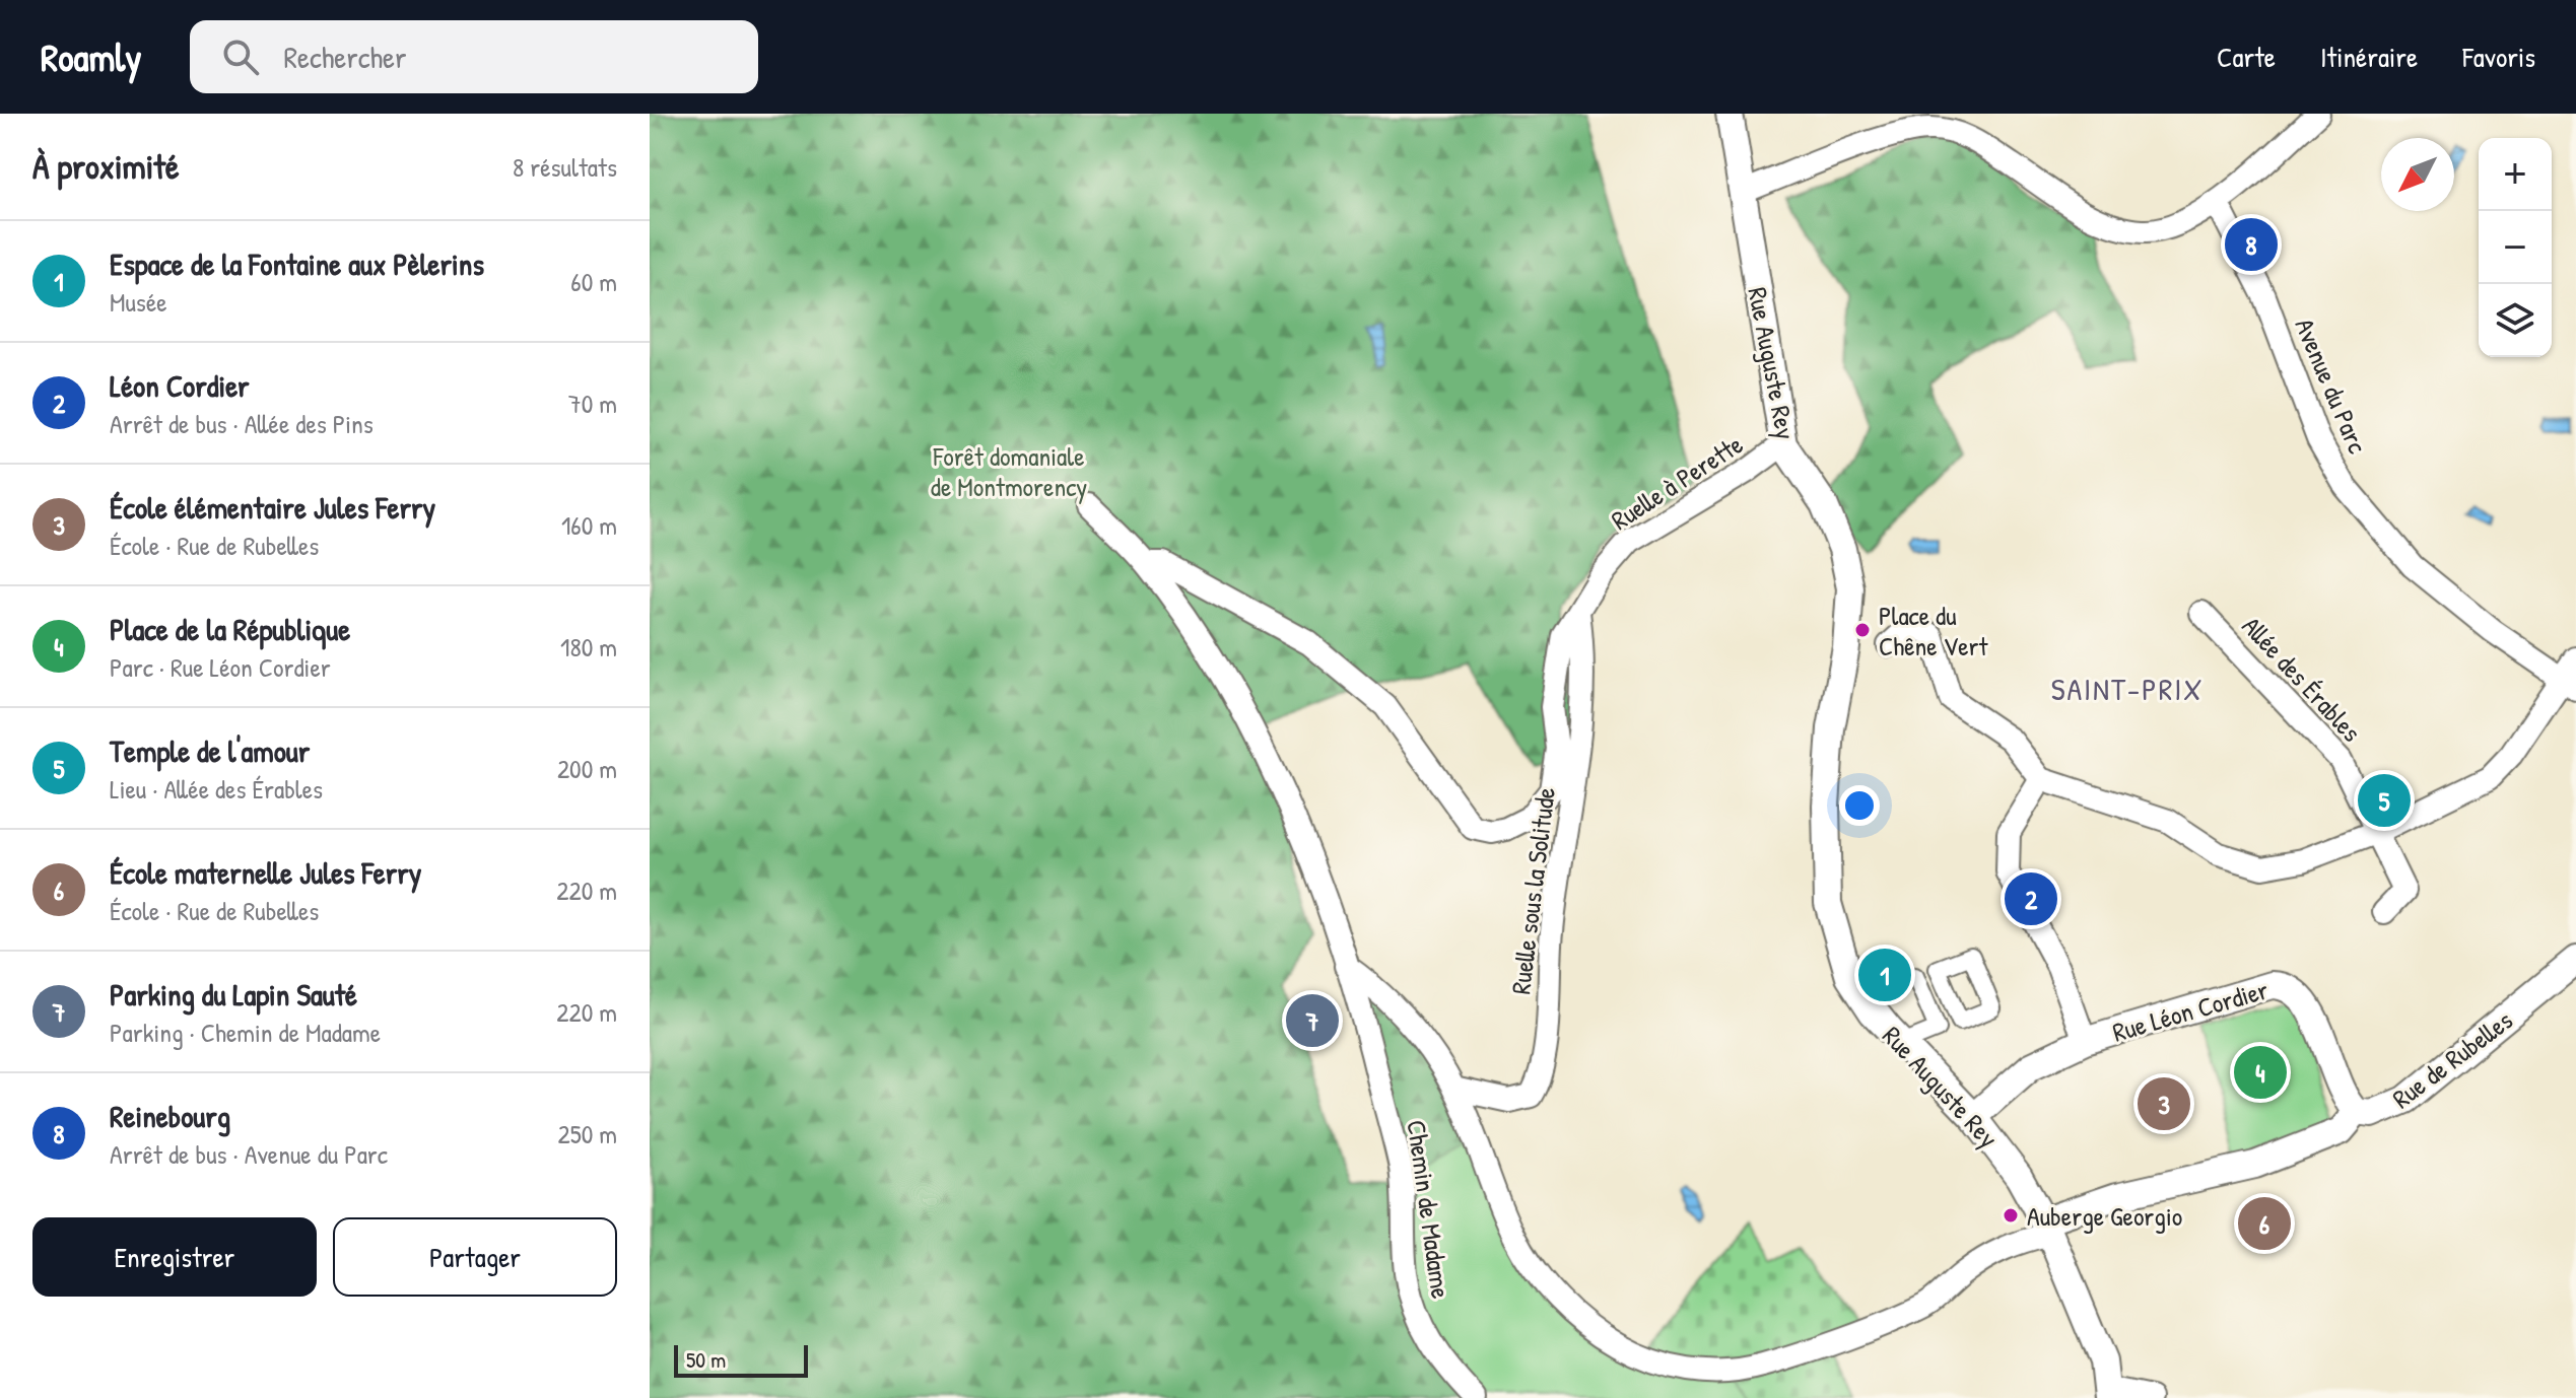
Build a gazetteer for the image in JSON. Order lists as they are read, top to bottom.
{
  "streets": {
    "street": [
      "Rue Auguste Rey",
      "Avenue du Parc",
      "Ruelle à Perette",
      "Allée des Érables",
      "Ruelle sous la Solitude",
      "Rue Léon Cordier",
      "Rue de Rubelles",
      "Chemin de Madame"
    ]
  },
  "crossings": [
    ["Rue Auguste Rey", "Ruelle à Perette"],
    ["Rue Auguste Rey", "Rue Léon Cordier"],
    ["Rue Auguste Rey", "Rue de Rubelles"],
    ["Ruelle à Perette", "Ruelle sous la Solitude"],
    ["Ruelle à Perette", "Chemin de Madame"],
    ["Rue Léon Cordier", "Rue de Rubelles"]
  ],
  "districts": ["SAINT-PRIX"],
  "parks": ["Forêt domaniale de Montmorency"],
  "places": ["Place du Chêne Vert", "Auberge Georgio"],
  "scale_bar": "50 m",
  "north": "bottom left",
  "page": {
    "header": "Roamly",
    "search": "Rechercher",
    "nav": ["Carte", "Itinéraire", "Favoris"],
    "heading": ["À proximité", "8 résultats"],
    "map_buttons": ["+", "−"],
    "pins": [
      "8",
      "5",
      "2",
      "1",
      "7",
      "4",
      "3",
      "6"
    ],
    "list": [
      {
        "mark": "1",
        "name": "Espace de la Fontaine aux Pèlerins",
        "note": "Musée",
        "value": "60 m"
      },
      {
        "mark": "2",
        "name": "Léon Cordier",
        "note": "Arrêt de bus · Allée des Pins",
        "value": "70 m"
      },
      {
        "mark": "3",
        "name": "École élémentaire Jules Ferry",
        "note": "École · Rue de Rubelles",
        "value": "160 m"
      },
      {
        "mark": "4",
        "name": "Place de la République",
        "note": "Parc · Rue Léon Cordier",
        "value": "180 m"
      },
      {
        "mark": "5",
        "name": "Temple de l'amour",
        "note": "Lieu · Allée des Érables",
        "value": "200 m"
      },
      {
        "mark": "6",
        "name": "École maternelle Jules Ferry",
        "note": "École · Rue de Rubelles",
        "value": "220 m"
      },
      {
        "mark": "7",
        "name": "Parking du Lapin Sauté",
        "note": "Parking · Chemin de Madame",
        "value": "220 m"
      },
      {
        "mark": "8",
        "name": "Reinebourg",
        "note": "Arrêt de bus · Avenue du Parc",
        "value": "250 m"
      }
    ],
    "buttons": ["Enregistrer", "Partager"],
    "scale": "50 m"
  }
}
